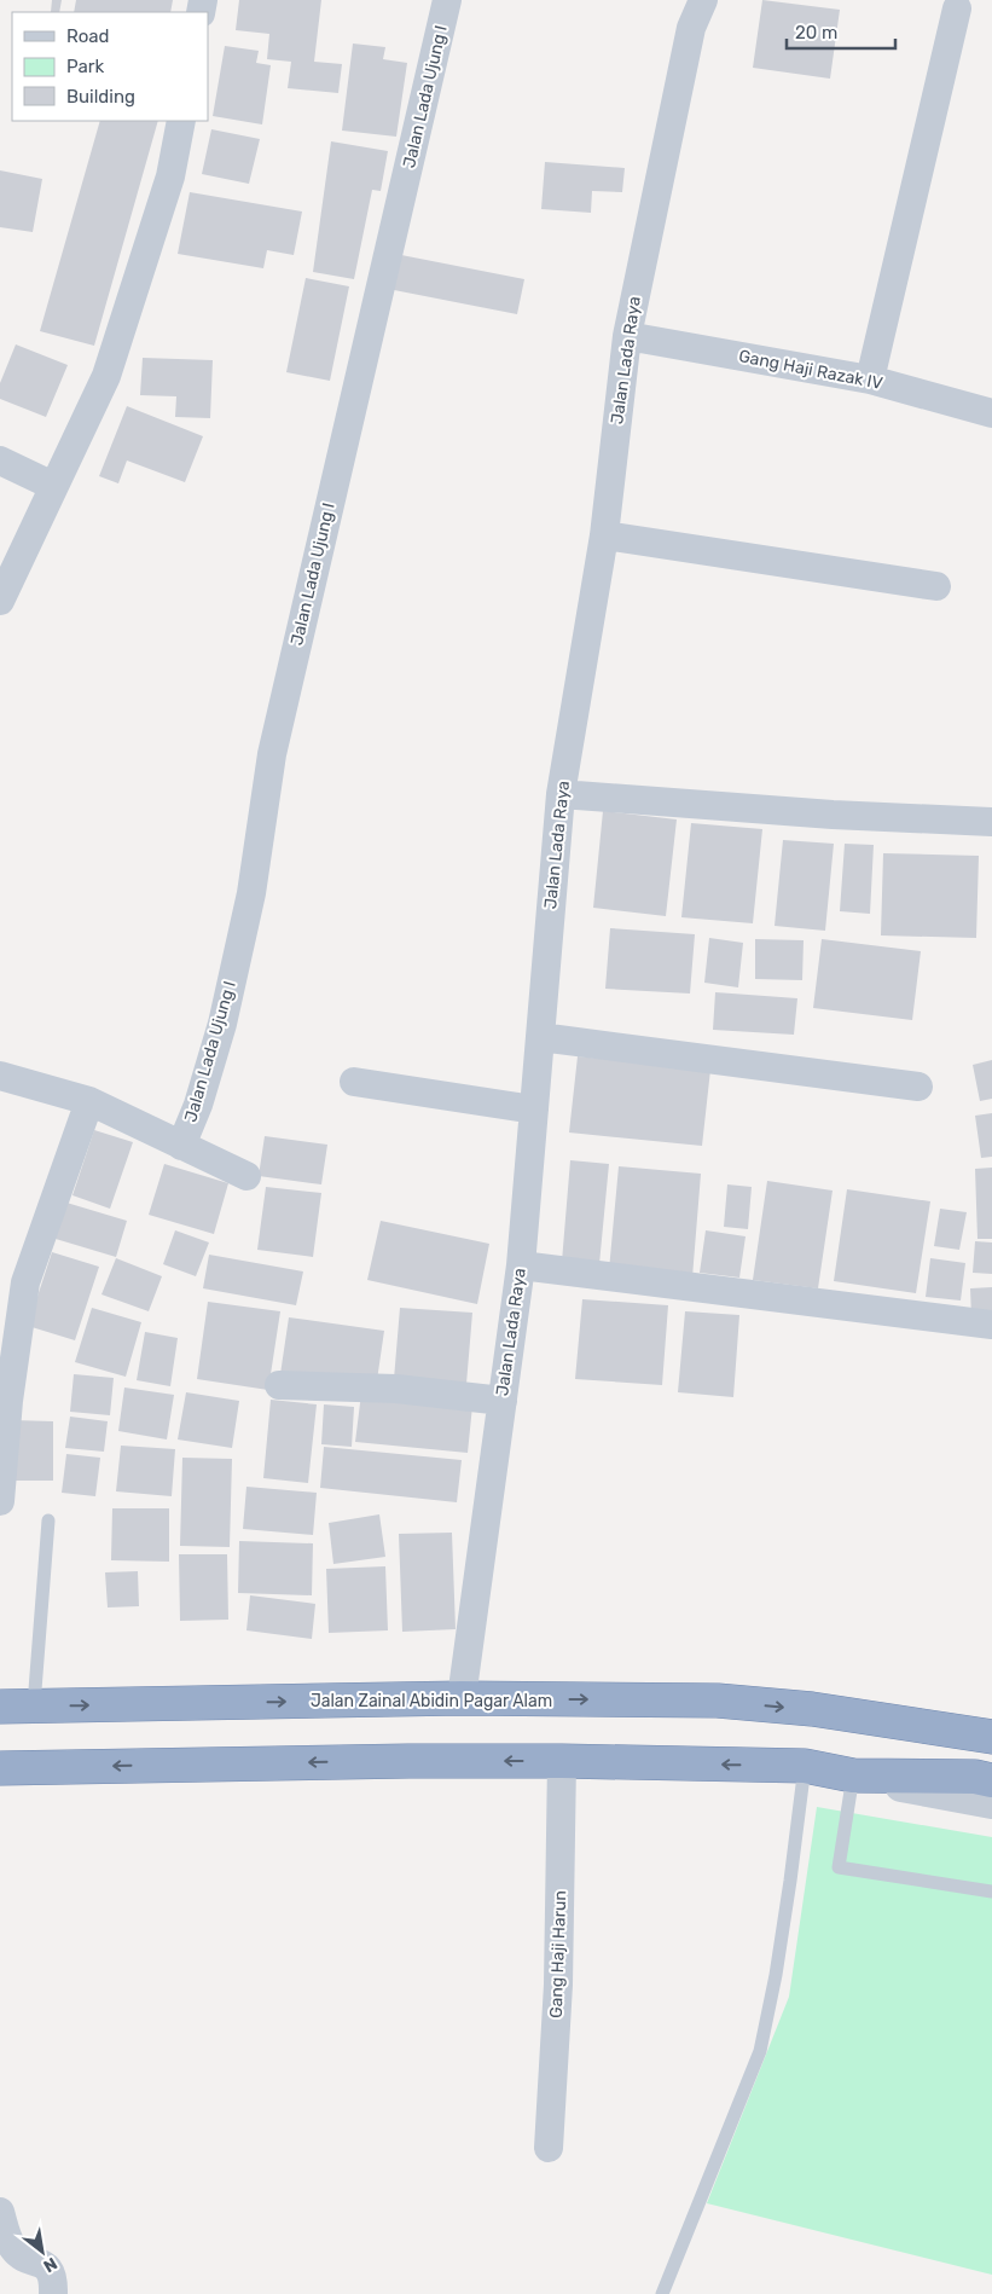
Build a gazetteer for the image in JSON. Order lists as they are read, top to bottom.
{
  "streets": {
    "highway": ["Jalan Zainal Abidin Pagar Alam"],
    "street": [
      "Jalan Lada Ujung I",
      "Jalan Lada Raya",
      "Gang Haji Razak IV",
      "Gang Haji Harun"
    ]
  },
  "crossings": [
    ["Jalan Lada Raya", "Gang Haji Razak IV"],
    ["Jalan Lada Raya", "Jalan Zainal Abidin Pagar Alam"]
  ],
  "legend": ["Road", "Park", "Building"],
  "scale_bar": "20 m",
  "north": "bottom right"
}
